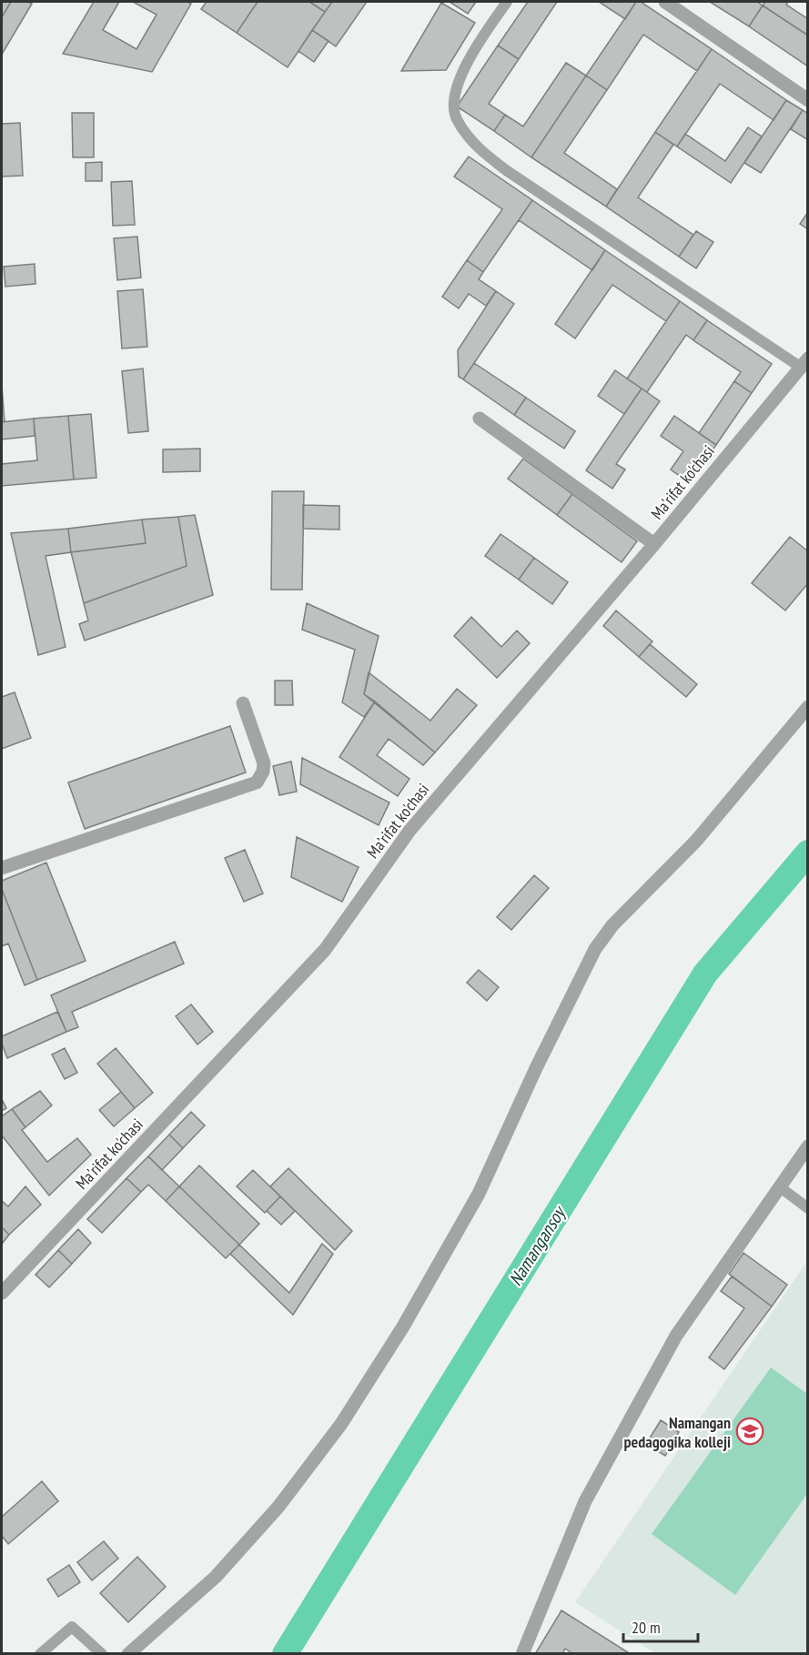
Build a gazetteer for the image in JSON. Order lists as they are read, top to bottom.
{
  "streets": {
    "street": ["Maʼrifat ko'chasi"]
  },
  "water": ["Namangansoy"],
  "places": {
    "school or university": ["Namangan pedagogika kolleji"]
  },
  "scale_bar": "20 m"
}
